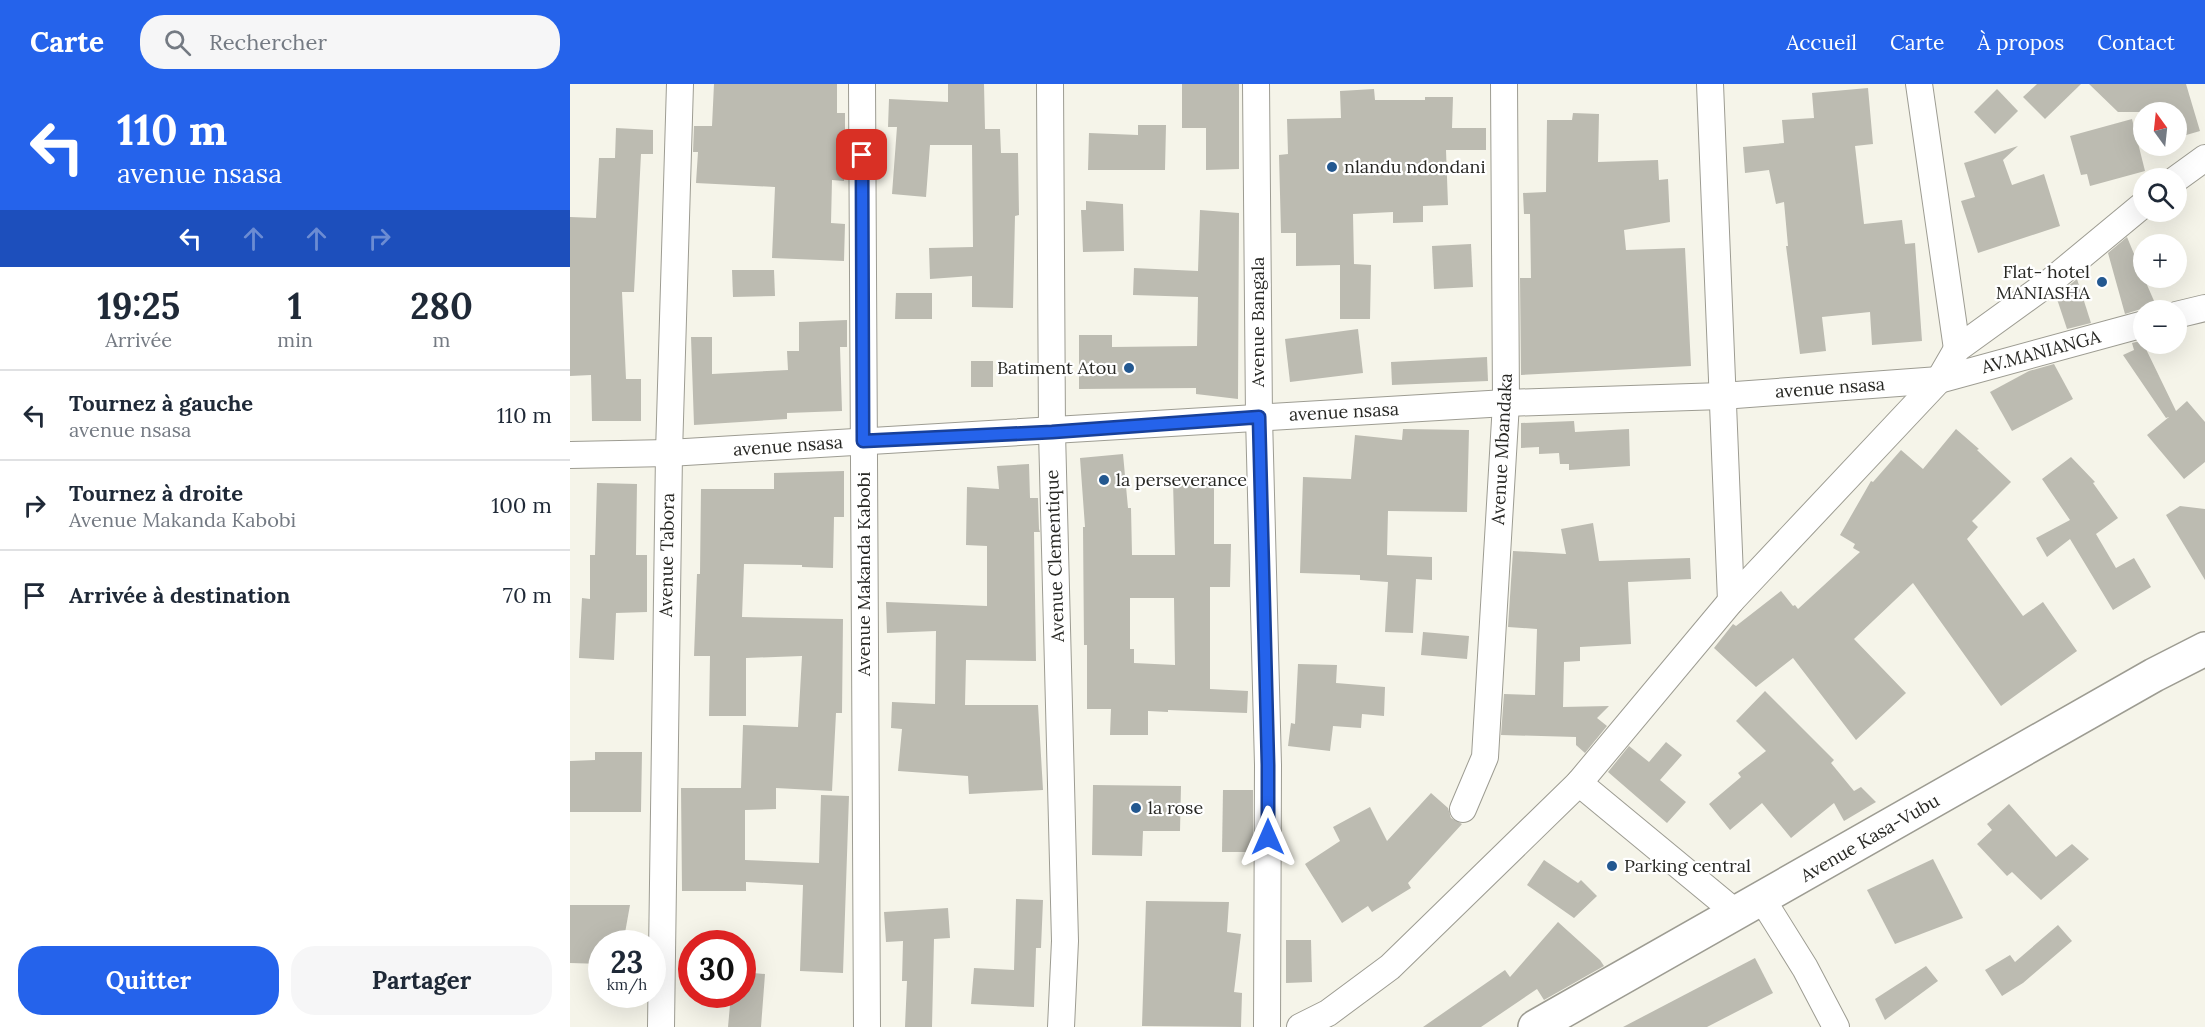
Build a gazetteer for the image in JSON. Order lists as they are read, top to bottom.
{
  "streets": {
    "highway": ["Avenue Kasa-Vubu"],
    "street": [
      "Avenue Bangala",
      "AV.MANIANGA",
      "avenue nsasa",
      "Avenue Mbandaka",
      "Avenue Tabora",
      "Avenue Clementique",
      "Avenue Makanda Kabobi"
    ]
  },
  "crossings": [
    ["Avenue Bangala", "avenue nsasa"],
    ["AV.MANIANGA", "avenue nsasa"],
    ["avenue nsasa", "Avenue Mbandaka"],
    ["avenue nsasa", "Avenue Tabora"],
    ["avenue nsasa", "Avenue Clementique"],
    ["avenue nsasa", "Avenue Makanda Kabobi"]
  ],
  "places": [
    "nlandu ndondani",
    "Flat- hotel MANIASHA",
    "Batiment Atou",
    "la perseverance",
    "la rose",
    "Parking central"
  ],
  "north": "top",
  "page": {
    "header": "Carte",
    "search": "Rechercher",
    "nav": [
      "Accueil",
      "Carte",
      "À propos",
      "Contact"
    ],
    "turn": ["110 m", "avenue nsasa"],
    "map_buttons": ["+", "−"],
    "eta": [
      "19:25",
      "Arrivée",
      "1",
      "min",
      "280",
      "m"
    ],
    "list": [
      {
        "name": "Tournez à gauche",
        "note": "avenue nsasa",
        "value": "110 m"
      },
      {
        "name": "Tournez à droite",
        "note": "Avenue Makanda Kabobi",
        "value": "100 m"
      },
      {
        "name": "Arrivée à destination",
        "value": "70 m"
      }
    ],
    "speed": "23 km/h",
    "limit": "30",
    "buttons": ["Quitter", "Partager"]
  }
}
